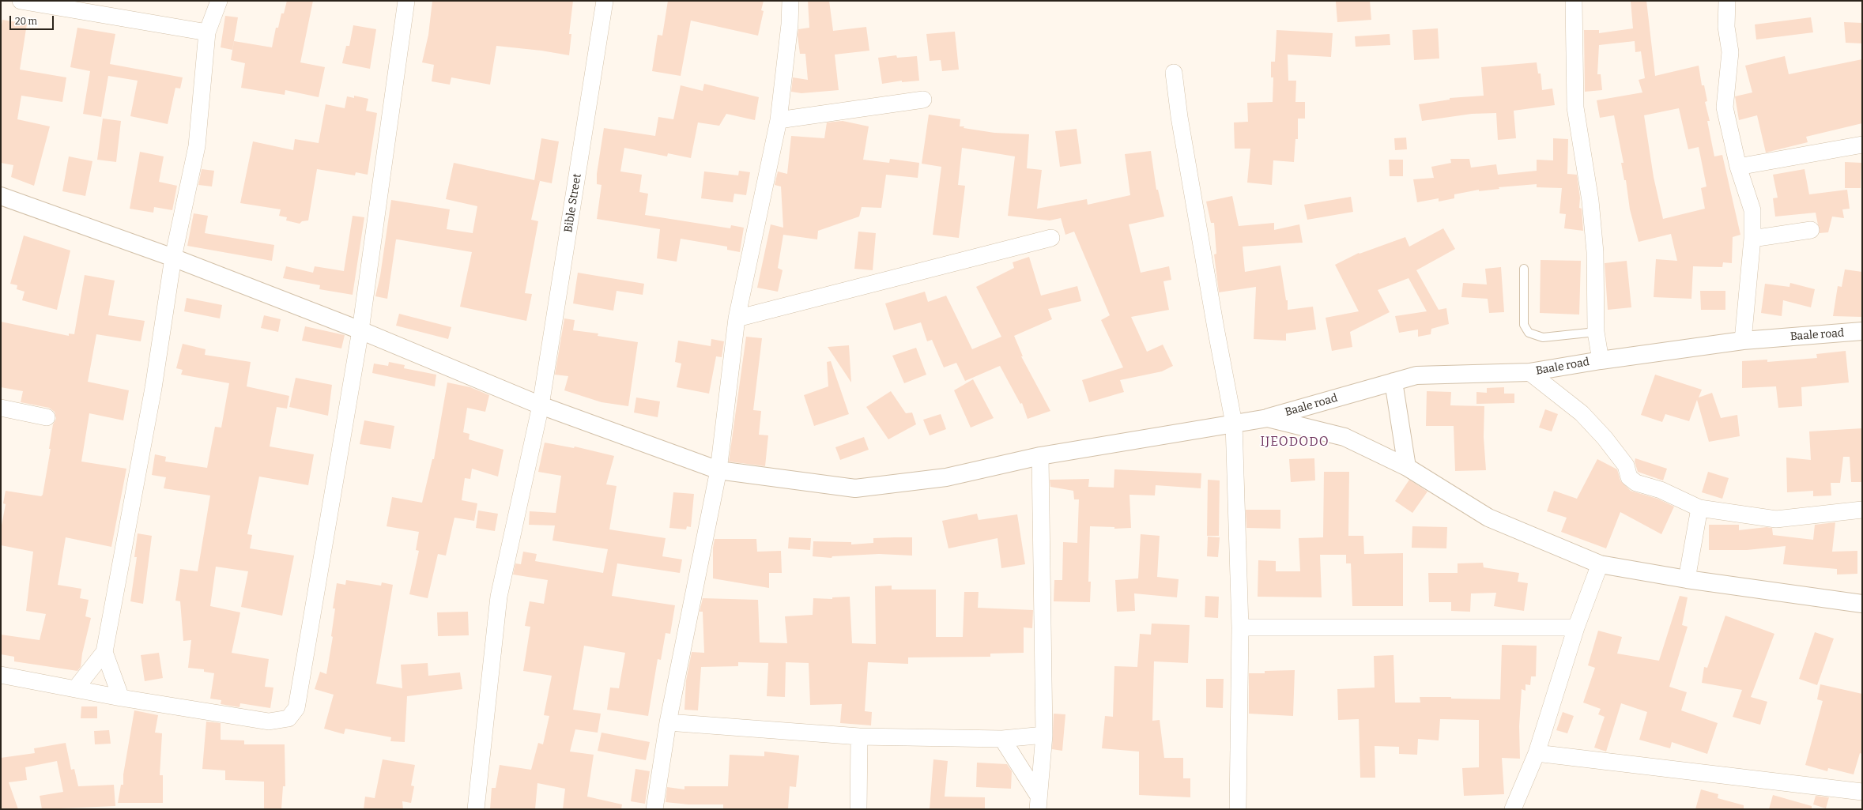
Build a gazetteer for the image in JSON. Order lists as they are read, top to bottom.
{
  "streets": {
    "street": ["Bible Street", "Baale road"]
  },
  "crossings": [
    ["Bible Street", "Baale road"]
  ],
  "districts": ["IJEODODO"],
  "scale_bar": "20 m"
}
